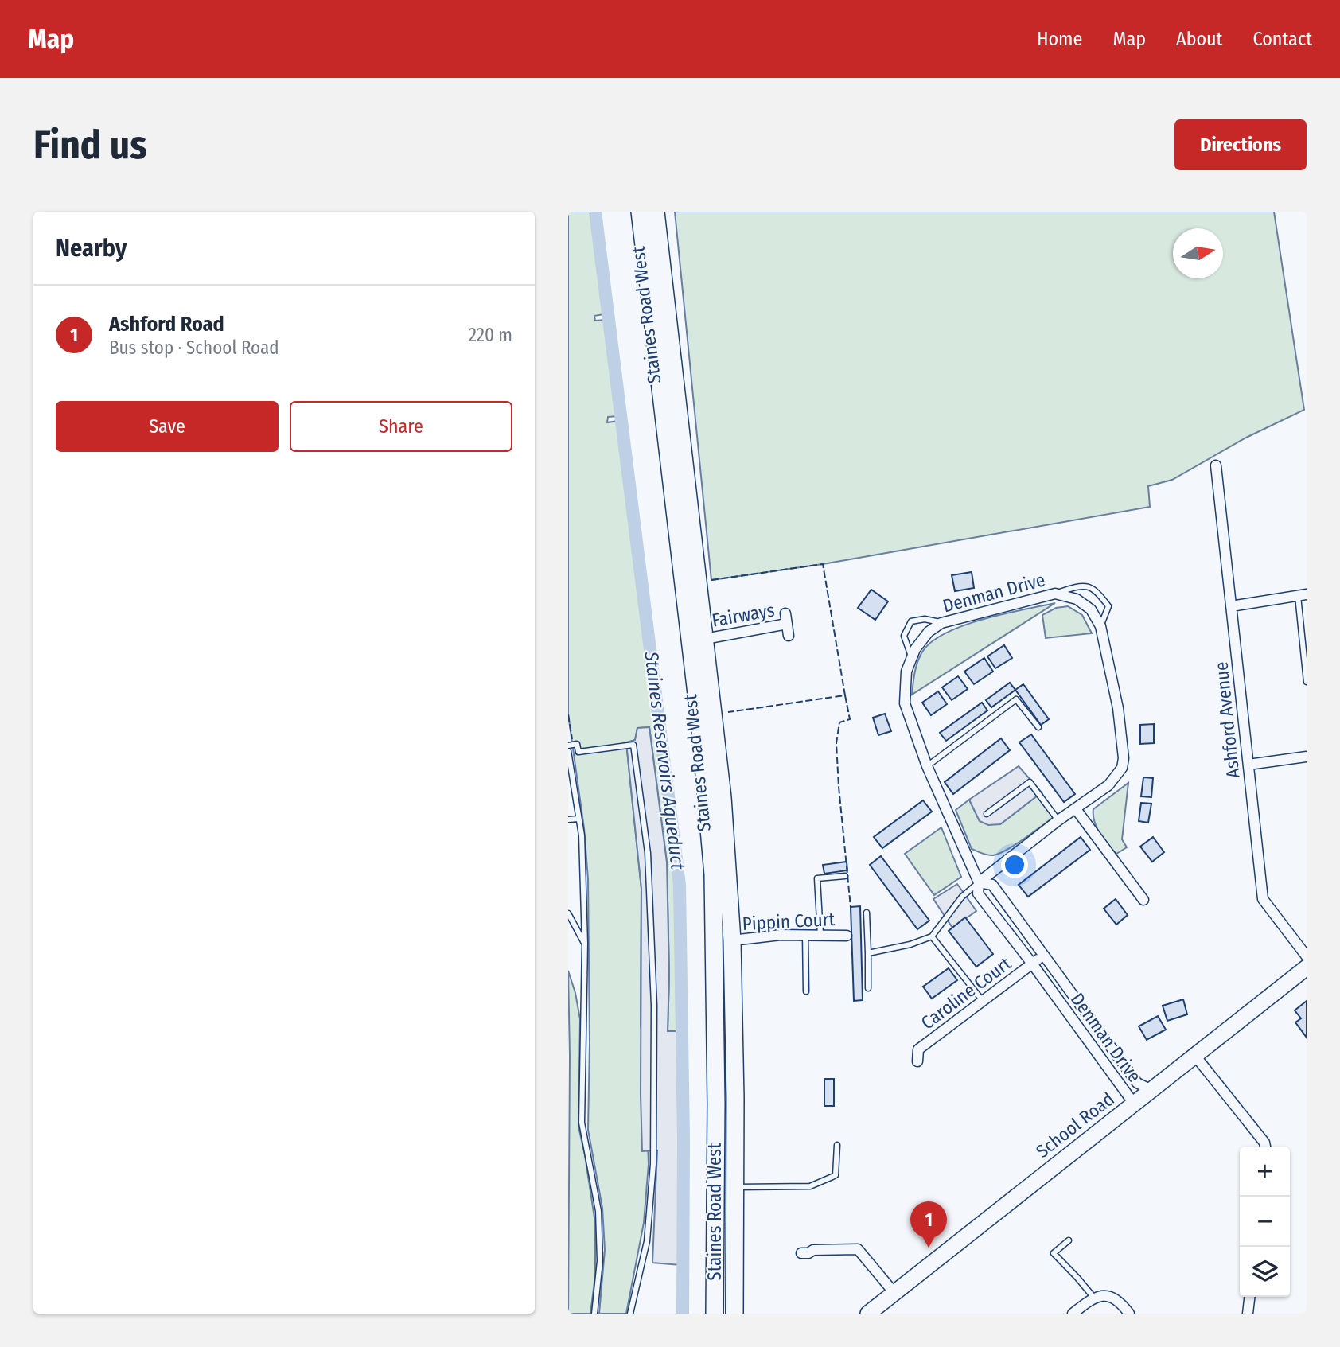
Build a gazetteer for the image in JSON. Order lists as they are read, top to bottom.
{
  "streets": {
    "highway": ["Staines Road West"],
    "main road": ["School Road"],
    "street": [
      "Denman Drive",
      "Fairways",
      "Ashford Avenue",
      "Pippin Court",
      "Caroline Court"
    ]
  },
  "crossings": [
    ["Staines Road West", "Fairways"],
    ["Staines Road West", "Pippin Court"],
    ["Denman Drive", "Caroline Court"],
    ["Denman Drive", "School Road"]
  ],
  "water": ["Staines Reservoirs Aqueduct"],
  "north": "right",
  "page": {
    "header": "Map",
    "nav": [
      "Home",
      "Map",
      "About",
      "Contact"
    ],
    "buttons": [
      "Directions",
      ["Save", "Share"]
    ],
    "title": "Find us",
    "heading": "Nearby",
    "list": [
      {
        "mark": "1",
        "name": "Ashford Road",
        "note": "Bus stop · School Road",
        "value": "220 m"
      }
    ],
    "map_buttons": ["+", "−"],
    "pins": "1"
  }
}
